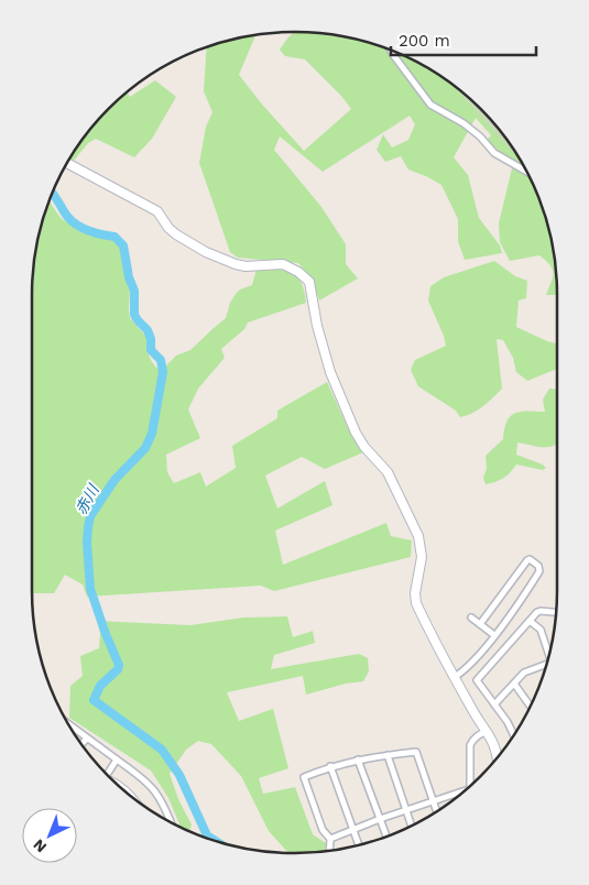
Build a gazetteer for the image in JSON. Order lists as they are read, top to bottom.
{
  "water": ["赤川"],
  "scale_bar": "200 m",
  "north": "bottom left"
}
